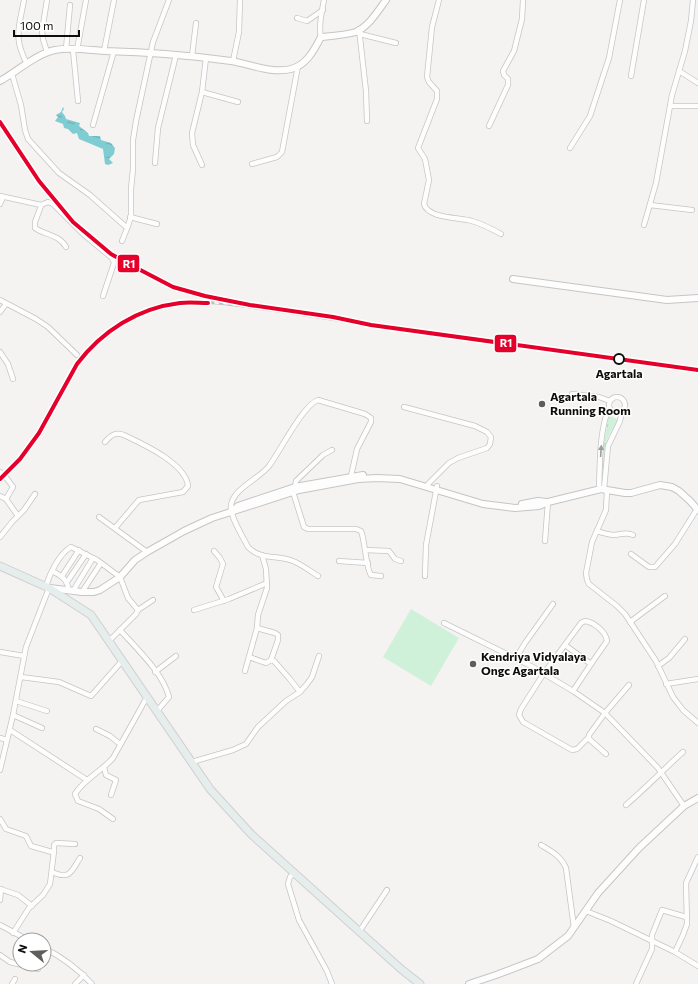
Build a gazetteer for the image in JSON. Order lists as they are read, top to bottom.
{
  "places": ["Agartala", "Agartala Running Room", "Kendriya Vidyalaya Ongc Agartala"],
  "lines": ["transit line R1"],
  "scale_bar": "100 m",
  "north": "left"
}
